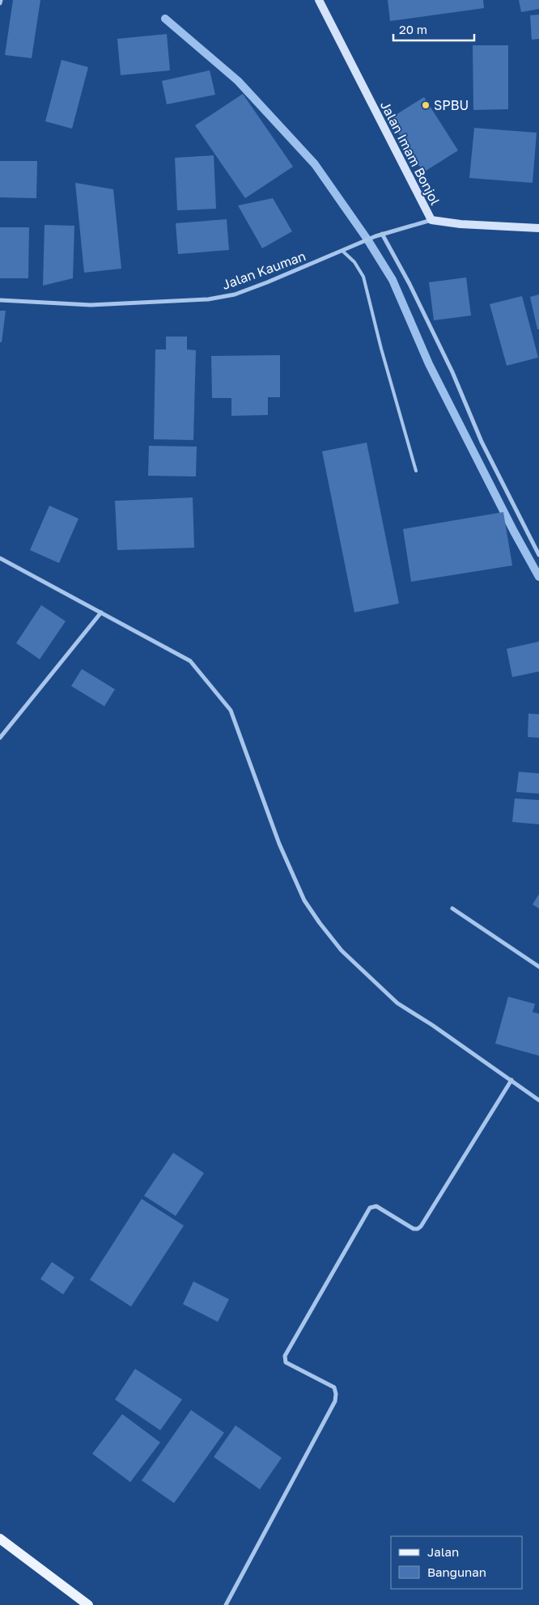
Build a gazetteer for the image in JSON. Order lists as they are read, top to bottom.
{
  "streets": {
    "main road": ["Jalan Imam Bonjol"],
    "street": ["Jalan Kauman"]
  },
  "crossings": [
    ["Jalan Imam Bonjol", "Jalan Kauman"]
  ],
  "places": ["SPBU"],
  "legend": ["Jalan", "Bangunan"],
  "scale_bar": "20 m"
}
